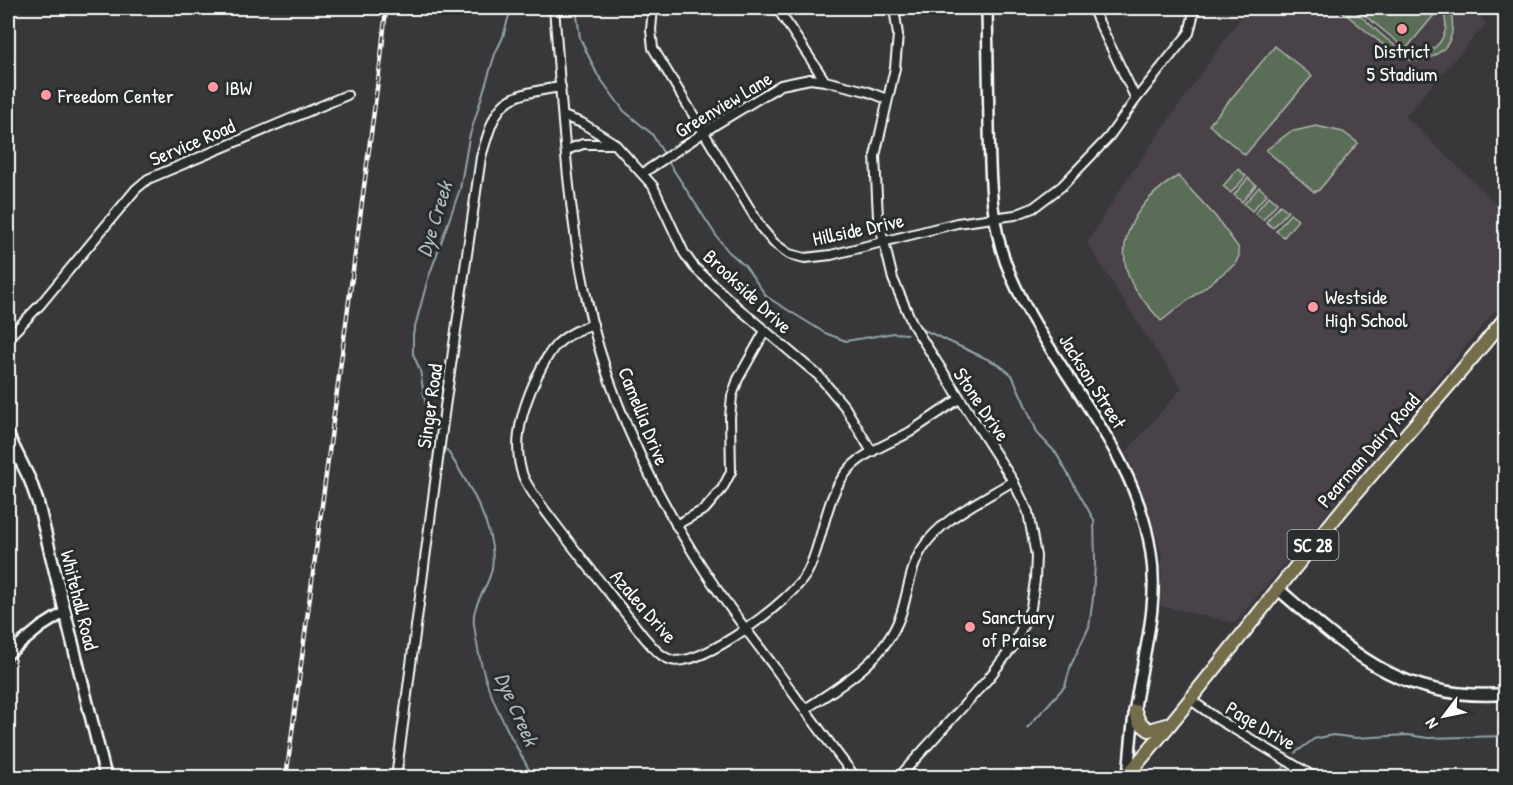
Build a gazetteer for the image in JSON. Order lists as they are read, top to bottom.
{
  "streets": {
    "highway": ["Pearman Dairy Road", "SC 28"],
    "main road": ["Whitehall Road"],
    "street": [
      "Greenview Lane",
      "Service Road",
      "Hillside Drive",
      "Brookside Drive",
      "Jackson Street",
      "Stone Drive",
      "Singer Road",
      "Camellia Drive",
      "Azalea Drive",
      "Page Drive"
    ]
  },
  "crossings": [
    ["Greenview Lane", "Hillside Drive"],
    ["Greenview Lane", "Brookside Drive"],
    ["Hillside Drive", "Jackson Street"],
    ["Hillside Drive", "Stone Drive"],
    ["Brookside Drive", "Camellia Drive"],
    ["Brookside Drive", "Azalea Drive"],
    ["Jackson Street", "Pearman Dairy Road"],
    ["Stone Drive", "Azalea Drive"],
    ["Singer Road", "Camellia Drive"],
    ["Camellia Drive", "Azalea Drive"],
    ["Pearman Dairy Road", "Page Drive"]
  ],
  "water": ["Dye Creek"],
  "places": [
    "District 5 Stadium",
    "IBW",
    "Freedom Center",
    "Westside High School",
    "Sanctuary of Praise"
  ],
  "north": "bottom left"
}
